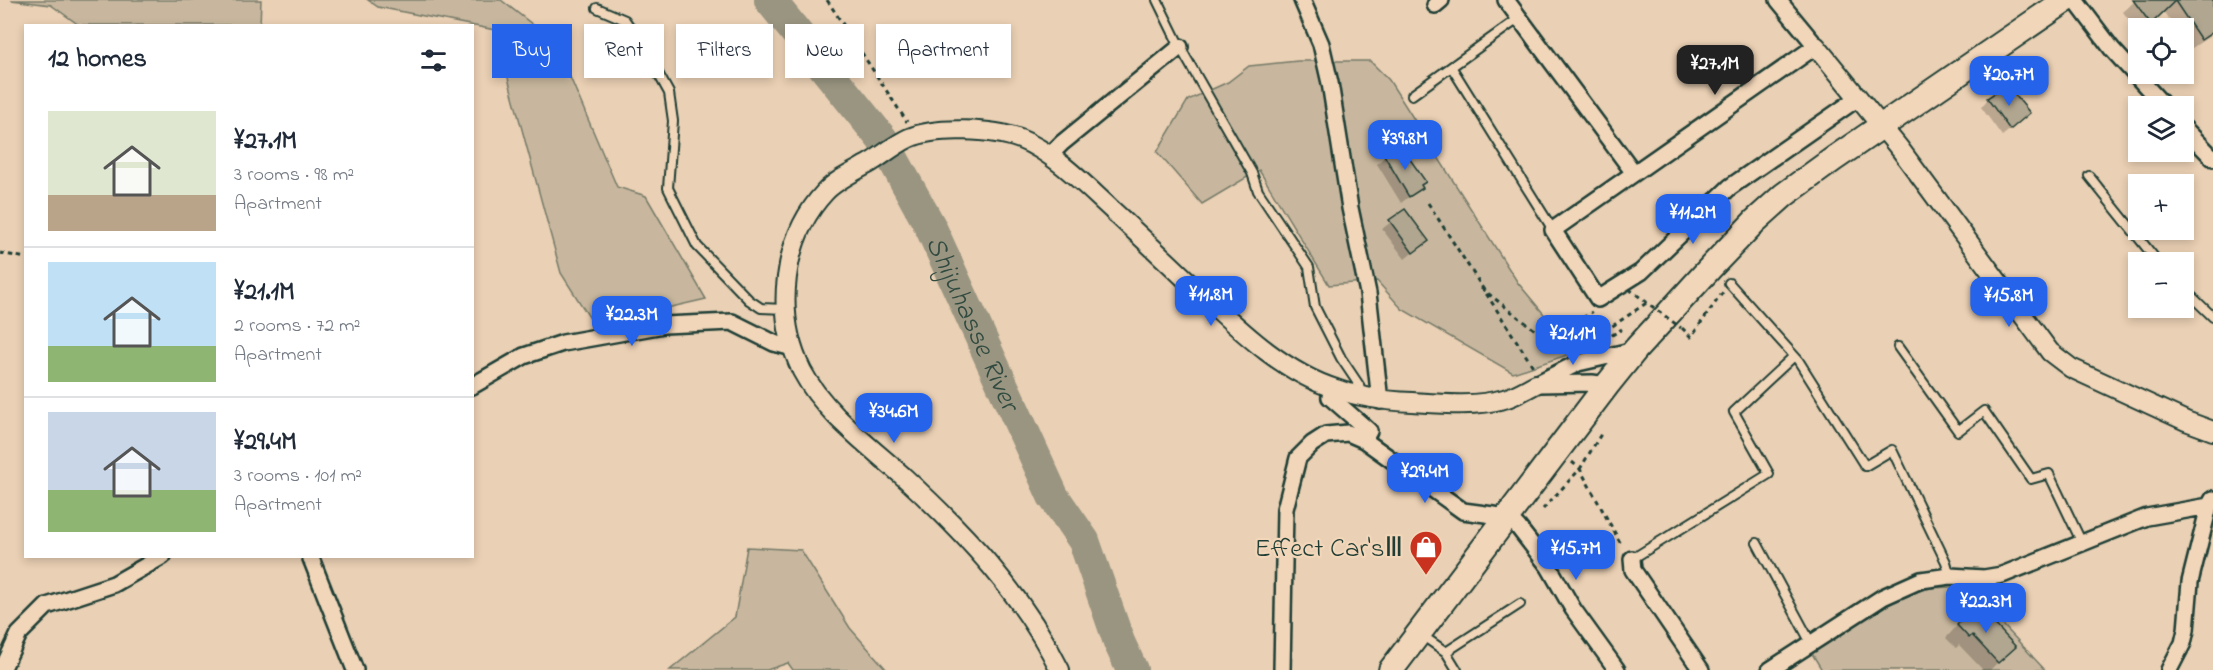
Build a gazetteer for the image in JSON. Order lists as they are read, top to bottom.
{
  "water": ["Shijuhasse River"],
  "places": {
    "shop": ["Effect Car'sⅢ"]
  },
  "page": {
    "map_buttons": ["+", "−"],
    "chip": [
      "Buy",
      "Rent",
      "Filters",
      "New",
      "Apartment"
    ],
    "heading": "12 homes",
    "price": [
      "¥27.1M",
      "¥20.7M",
      "¥39.8M",
      "¥11.2M",
      "¥11.8M",
      "¥15.8M",
      "¥22.3M",
      "¥21.1M",
      "¥34.6M",
      "¥29.4M",
      "¥15.7M",
      "¥22.3M"
    ],
    "list": [
      {
        "name": "¥27.1M",
        "note": "3 rooms · 98 m² · Apartment"
      },
      {
        "name": "¥21.1M",
        "note": "2 rooms · 72 m² · Apartment"
      },
      {
        "name": "¥29.4M",
        "note": "3 rooms · 101 m² · Apartment"
      }
    ]
  }
}
